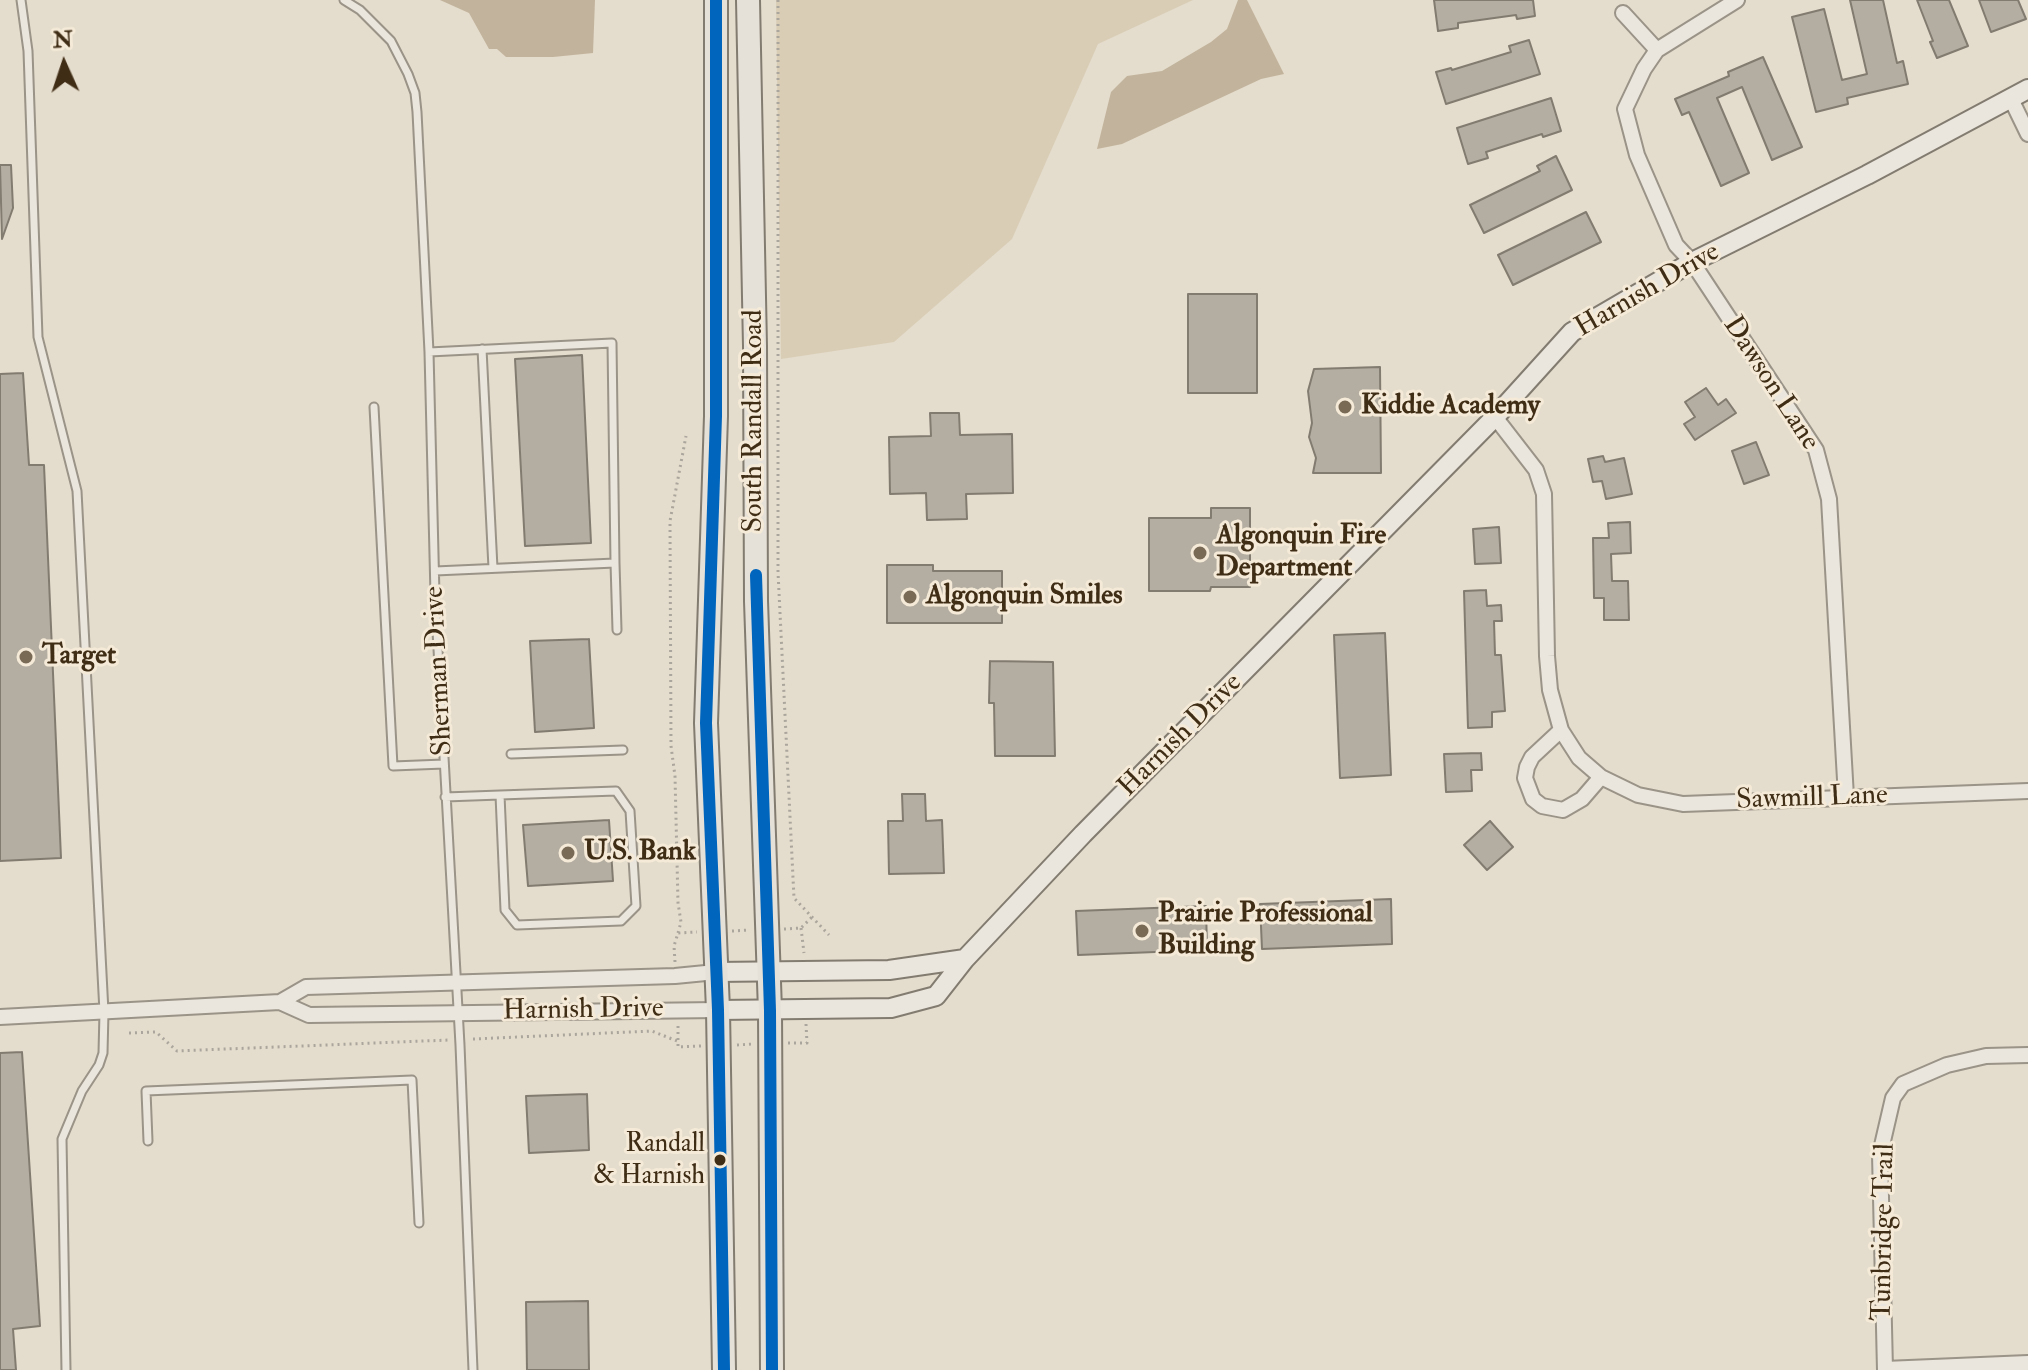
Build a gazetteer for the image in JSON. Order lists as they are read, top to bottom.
{
  "streets": {
    "main road": ["South Randall Road"],
    "street": [
      "Harnish Drive",
      "Dawson Lane",
      "Sawmill Lane",
      "Tunbridge Trail"
    ],
    "lane": ["Sherman Drive"]
  },
  "crossings": [
    ["Harnish Drive", "Dawson Lane"],
    ["Harnish Drive", "South Randall Road"],
    ["Harnish Drive", "Sherman Drive"],
    ["Harnish Drive", "Sawmill Lane"],
    ["Dawson Lane", "Sawmill Lane"]
  ],
  "places": [
    "Kiddie Academy",
    "Algonquin Fire Department",
    "Algonquin Smiles",
    "Target",
    "U.S. Bank",
    "Prairie Professional Building",
    "Randall & Harnish"
  ],
  "north": "top"
}
